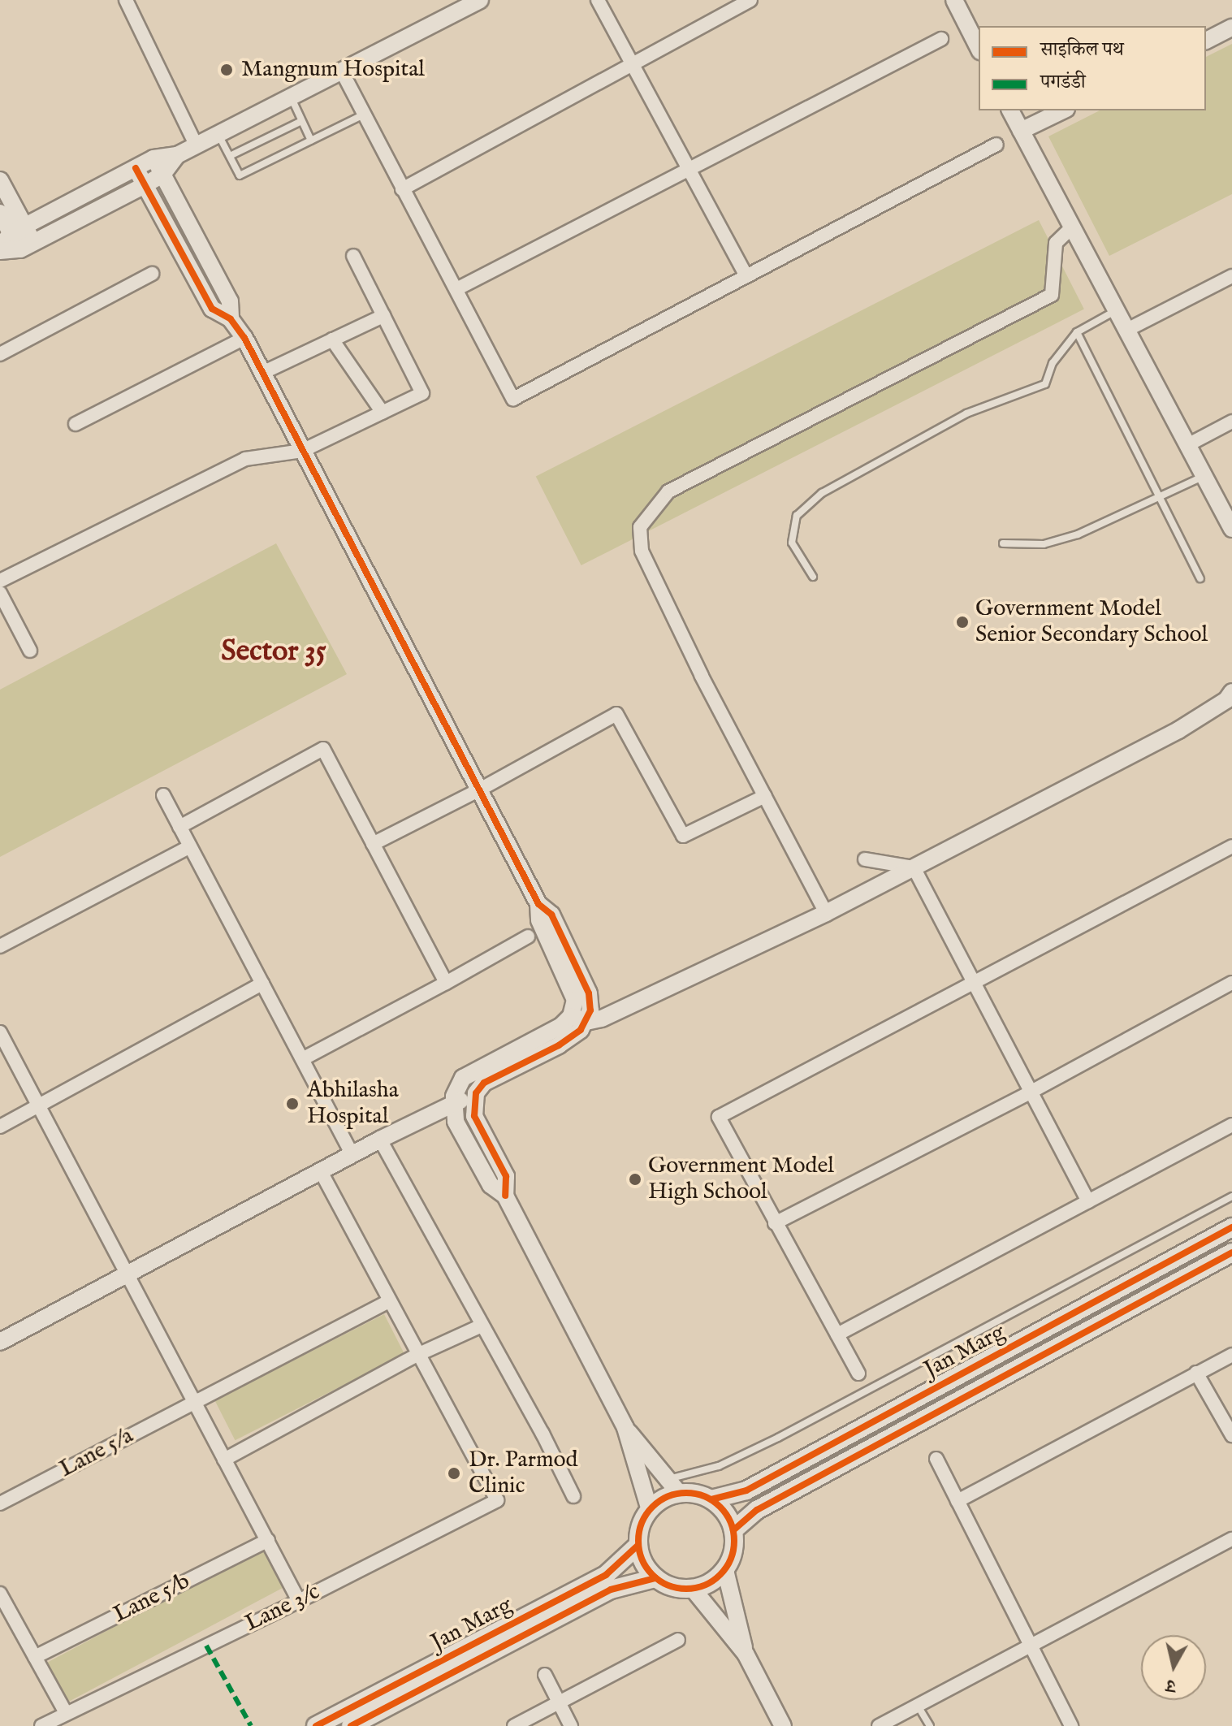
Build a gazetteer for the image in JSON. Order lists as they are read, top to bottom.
{
  "streets": {
    "main road": ["Jan Marg"],
    "street": ["Lane 5/a", "Lane 5/b", "Lane 3/c"]
  },
  "districts": ["Sector 35"],
  "places": [
    "Mangnum Hospital",
    "Government Model Senior Secondary School",
    "Abhilasha Hospital",
    "Government Model High School",
    "Dr. Parmod Clinic"
  ],
  "legend": ["साइकिल पथ", "पगडंडी"],
  "north": "bottom"
}
